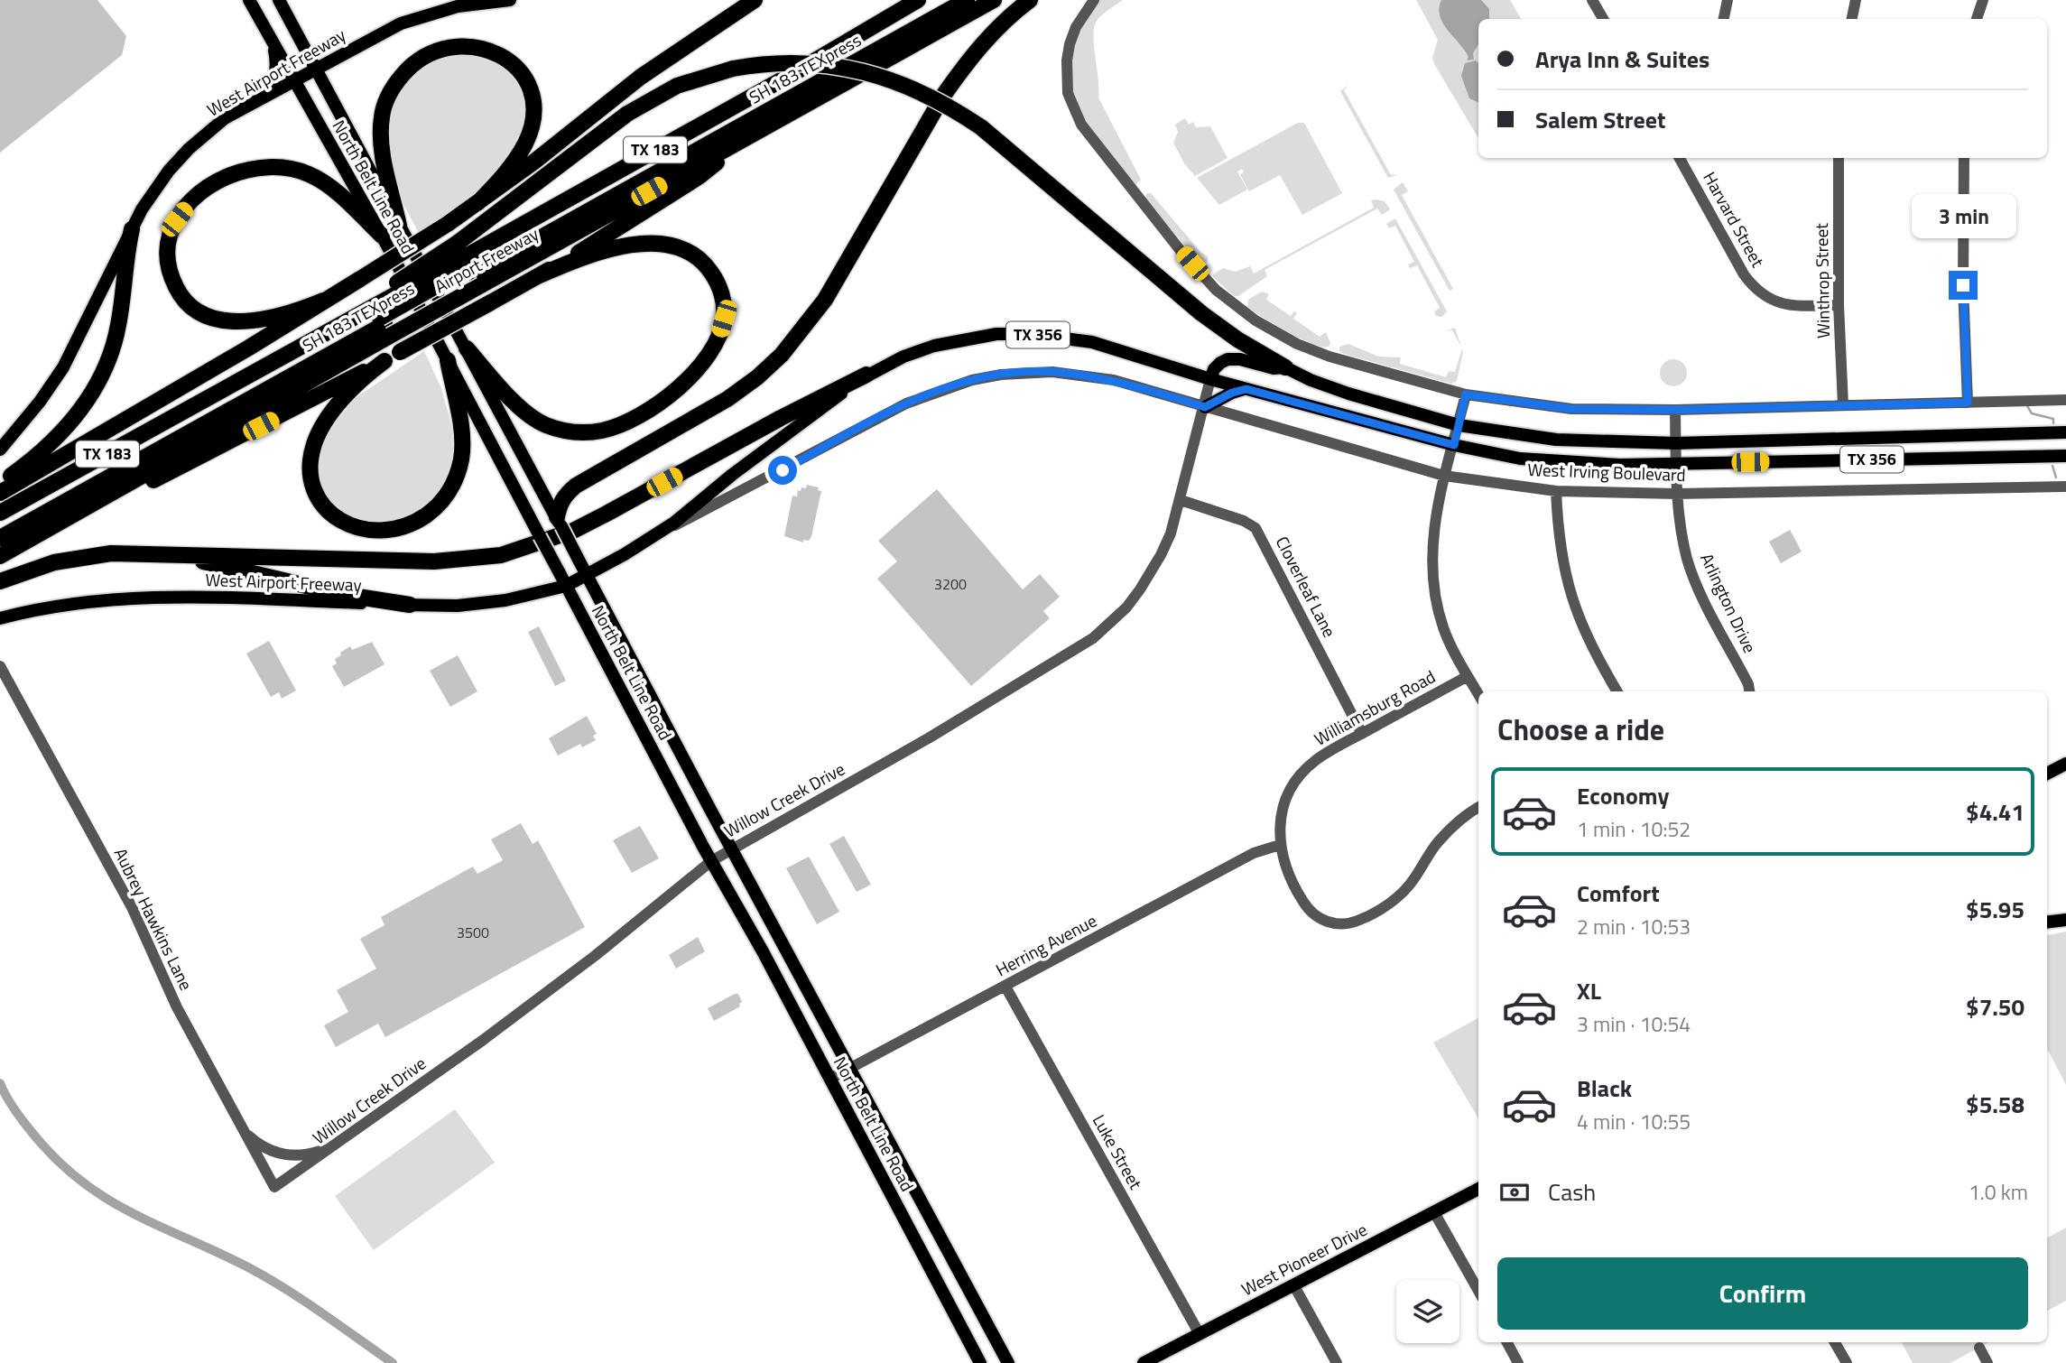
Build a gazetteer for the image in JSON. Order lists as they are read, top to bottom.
{
  "streets": {
    "highway": ["SH 183 TEXpress", "TX 183", "Airport Freeway"],
    "main road": [
      "West Airport Freeway",
      "North Belt Line Road",
      "TX 356",
      "West Irving Boulevard",
      "West Pioneer Drive"
    ],
    "street": [
      "Harvard Street",
      "Winthrop Street",
      "Cloverleaf Lane",
      "Arlington Drive",
      "Williamsburg Road",
      "Willow Creek Drive",
      "Aubrey Hawkins Lane",
      "Herring Avenue",
      "Luke Street"
    ]
  },
  "crossings": [
    ["SH 183 TEXpress", "Airport Freeway"],
    ["West Airport Freeway", "North Belt Line Road"],
    ["West Airport Freeway", "West Irving Boulevard"],
    ["North Belt Line Road", "West Irving Boulevard"],
    ["North Belt Line Road", "Willow Creek Drive"],
    ["North Belt Line Road", "Herring Avenue"],
    ["Harvard Street", "Winthrop Street"],
    ["West Irving Boulevard", "Arlington Drive"],
    ["West Irving Boulevard", "Willow Creek Drive"],
    ["Cloverleaf Lane", "Williamsburg Road"],
    ["Cloverleaf Lane", "Willow Creek Drive"],
    ["Williamsburg Road", "Herring Avenue"],
    ["Willow Creek Drive", "Aubrey Hawkins Lane"],
    ["Herring Avenue", "Luke Street"],
    ["Luke Street", "West Pioneer Drive"]
  ],
  "house_numbers": ["3200", "3500"],
  "page": {
    "banner": ["Arya Inn & Suites", "Salem Street"],
    "bubble": "3 min",
    "heading": "Choose a ride",
    "list": [
      {
        "name": "Economy",
        "note": "1 min · 10:52",
        "value": "$4.41"
      },
      {
        "name": "Comfort",
        "note": "2 min · 10:53",
        "value": "$5.95"
      },
      {
        "name": "XL",
        "note": "3 min · 10:54",
        "value": "$7.50"
      },
      {
        "name": "Black",
        "note": "4 min · 10:55",
        "value": "$5.58"
      }
    ],
    "pay": ["Cash", "1.0 km"],
    "buttons": "Confirm"
  }
}
